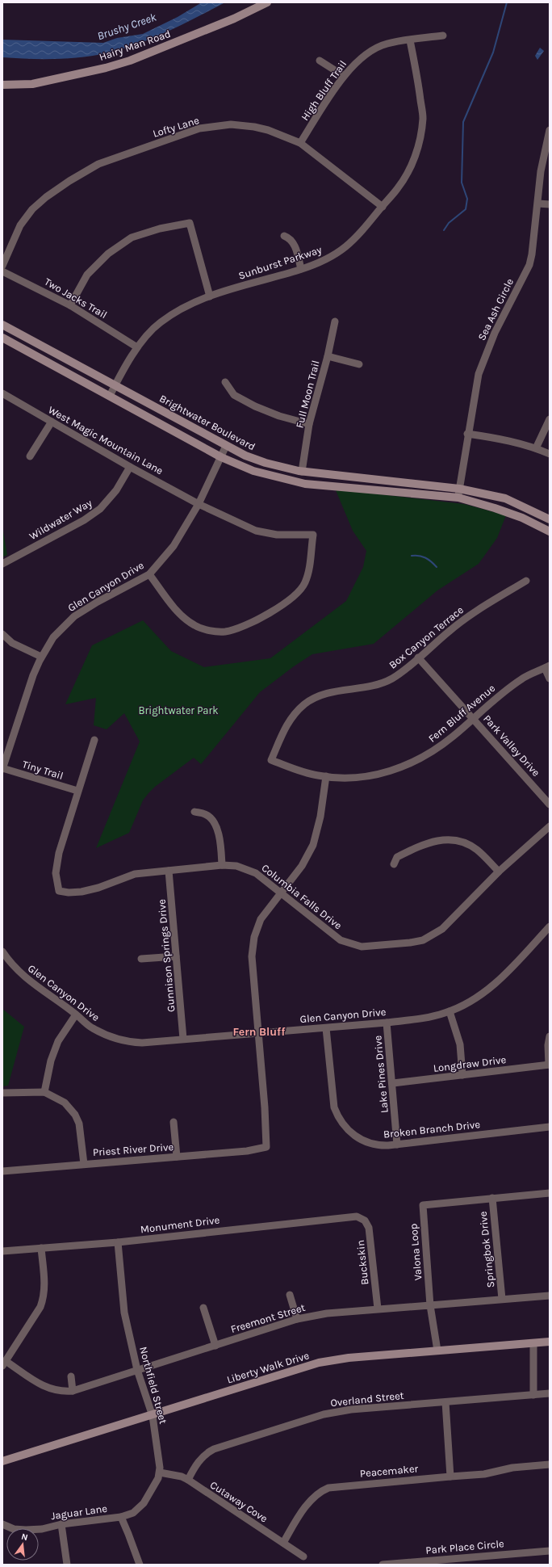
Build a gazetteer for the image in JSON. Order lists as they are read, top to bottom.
{
  "streets": {
    "street": [
      "Hairy Man Road",
      "High Bluff Trail",
      "Lofty Lane",
      "Sunburst Parkway",
      "Two Jacks Trail",
      "Sea Ash Circle",
      "Full Moon Trail",
      "Brightwater Boulevard",
      "West Magic Mountain Lane",
      "Wildwater Way",
      "Glen Canyon Drive",
      "Box Canyon Terrace",
      "Fern Bluff Avenue",
      "Park Valley Drive",
      "Tiny Trail",
      "Columbia Falls Drive",
      "Gunnison Springs Drive",
      "Longdraw Drive",
      "Lake Pines Drive",
      "Broken Branch Drive",
      "Priest River Drive",
      "Monument Drive",
      "Springbok Drive",
      "Valona Loop",
      "Buckskin",
      "Freemont Street",
      "Liberty Walk Drive",
      "Northfield Street",
      "Overland Street",
      "Peacemaker",
      "Cutaway Cove",
      "Jaguar Lane",
      "Park Place Circle"
    ]
  },
  "crossings": [
    ["High Bluff Trail", "Lofty Lane"],
    ["High Bluff Trail", "Sunburst Parkway"],
    ["Lofty Lane", "Sunburst Parkway"],
    ["Sunburst Parkway", "Two Jacks Trail"],
    ["Sunburst Parkway", "Brightwater Boulevard"],
    ["Sea Ash Circle", "Brightwater Boulevard"],
    ["Full Moon Trail", "Brightwater Boulevard"],
    ["Brightwater Boulevard", "Glen Canyon Drive"],
    ["West Magic Mountain Lane", "Wildwater Way"],
    ["West Magic Mountain Lane", "Glen Canyon Drive"],
    ["Glen Canyon Drive", "Tiny Trail"],
    ["Glen Canyon Drive", "Gunnison Springs Drive"],
    ["Glen Canyon Drive", "Lake Pines Drive"],
    ["Glen Canyon Drive", "Broken Branch Drive"],
    ["Glen Canyon Drive", "Priest River Drive"],
    ["Box Canyon Terrace", "Fern Bluff Avenue"],
    ["Box Canyon Terrace", "Park Valley Drive"],
    ["Fern Bluff Avenue", "Park Valley Drive"],
    ["Tiny Trail", "Columbia Falls Drive"],
    ["Columbia Falls Drive", "Gunnison Springs Drive"],
    ["Longdraw Drive", "Lake Pines Drive"],
    ["Lake Pines Drive", "Broken Branch Drive"],
    ["Monument Drive", "Buckskin"],
    ["Monument Drive", "Northfield Street"],
    ["Springbok Drive", "Valona Loop"],
    ["Valona Loop", "Freemont Street"],
    ["Buckskin", "Freemont Street"],
    ["Freemont Street", "Northfield Street"],
    ["Liberty Walk Drive", "Northfield Street"],
    ["Northfield Street", "Cutaway Cove"],
    ["Overland Street", "Cutaway Cove"],
    ["Peacemaker", "Cutaway Cove"]
  ],
  "districts": ["Fern Bluff"],
  "water": ["Brushy Creek"],
  "parks": ["Brightwater Park"],
  "north": "top"
}
